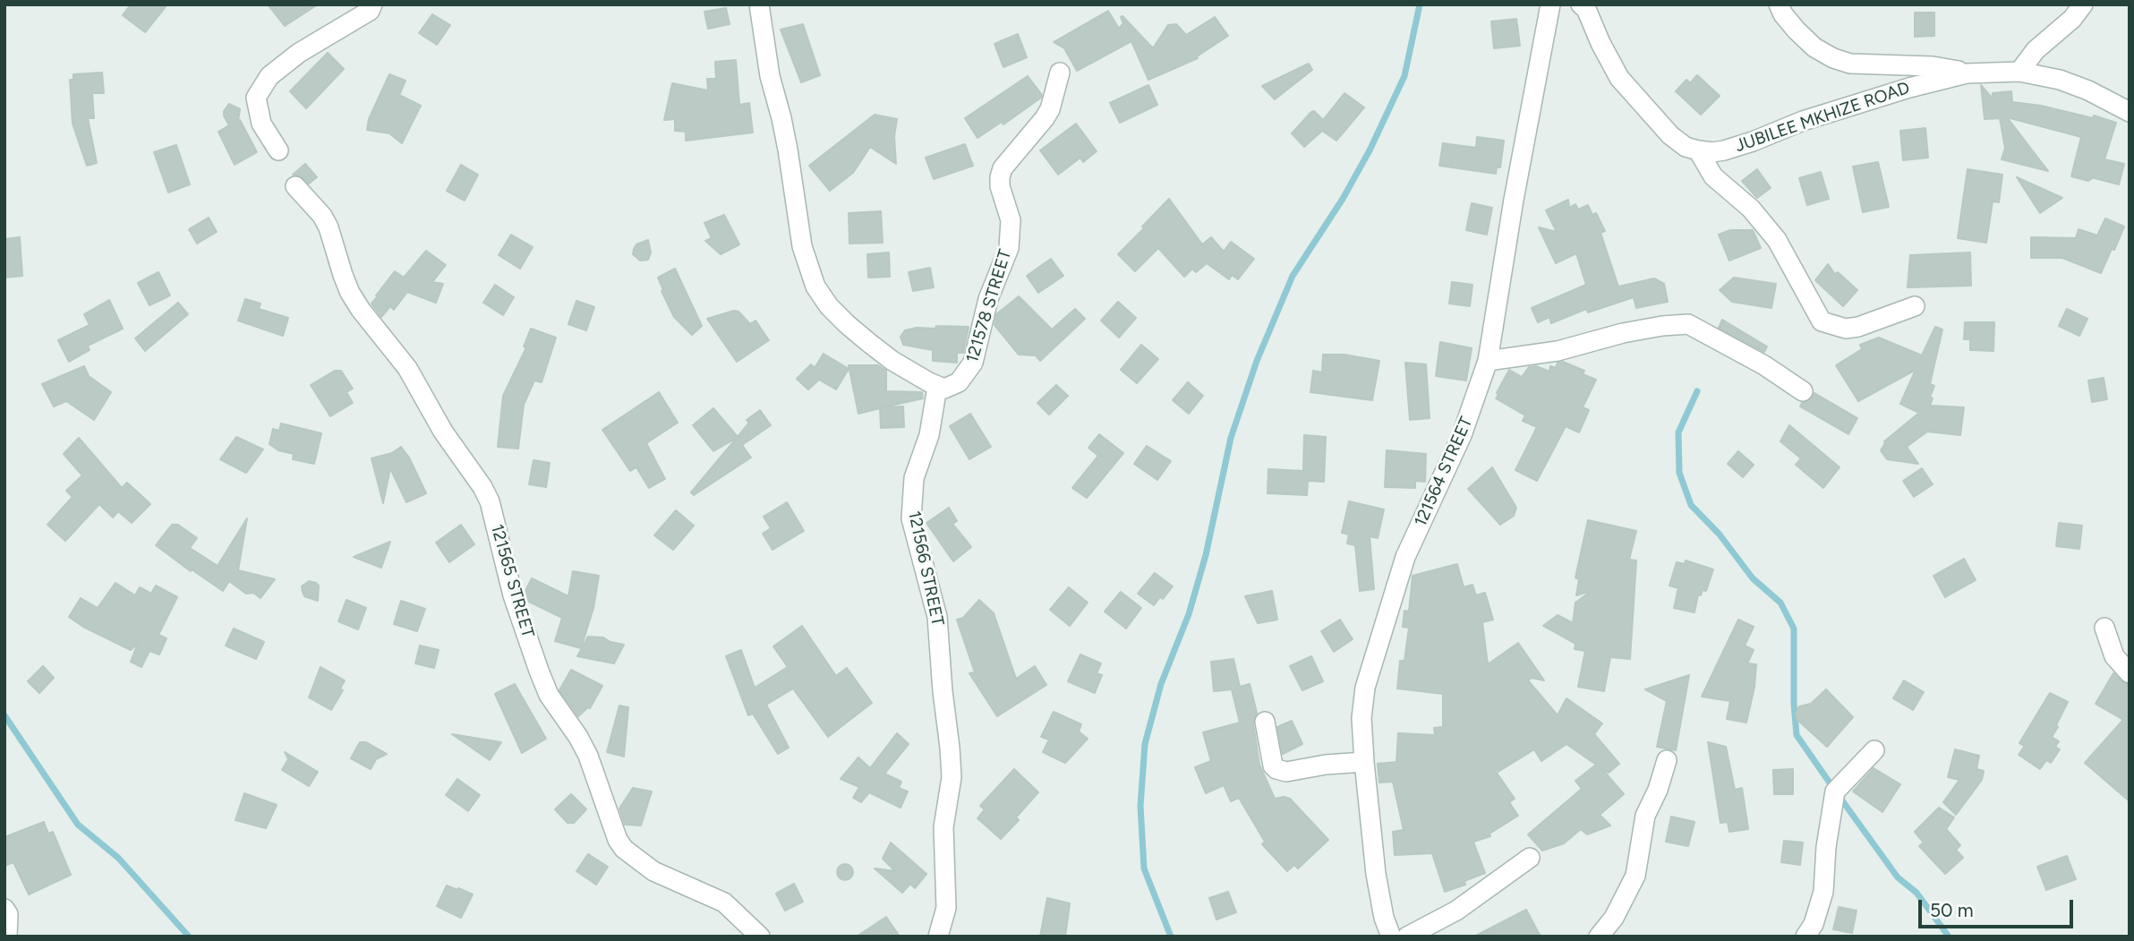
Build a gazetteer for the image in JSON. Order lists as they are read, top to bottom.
{
  "streets": {
    "street": [
      "JUBILEE MKHIZE ROAD",
      "121578 STREET",
      "121564 STREET",
      "121566 STREET",
      "121565 STREET"
    ]
  },
  "crossings": [
    ["121578 STREET", "121566 STREET"]
  ],
  "scale_bar": "50 m"
}
